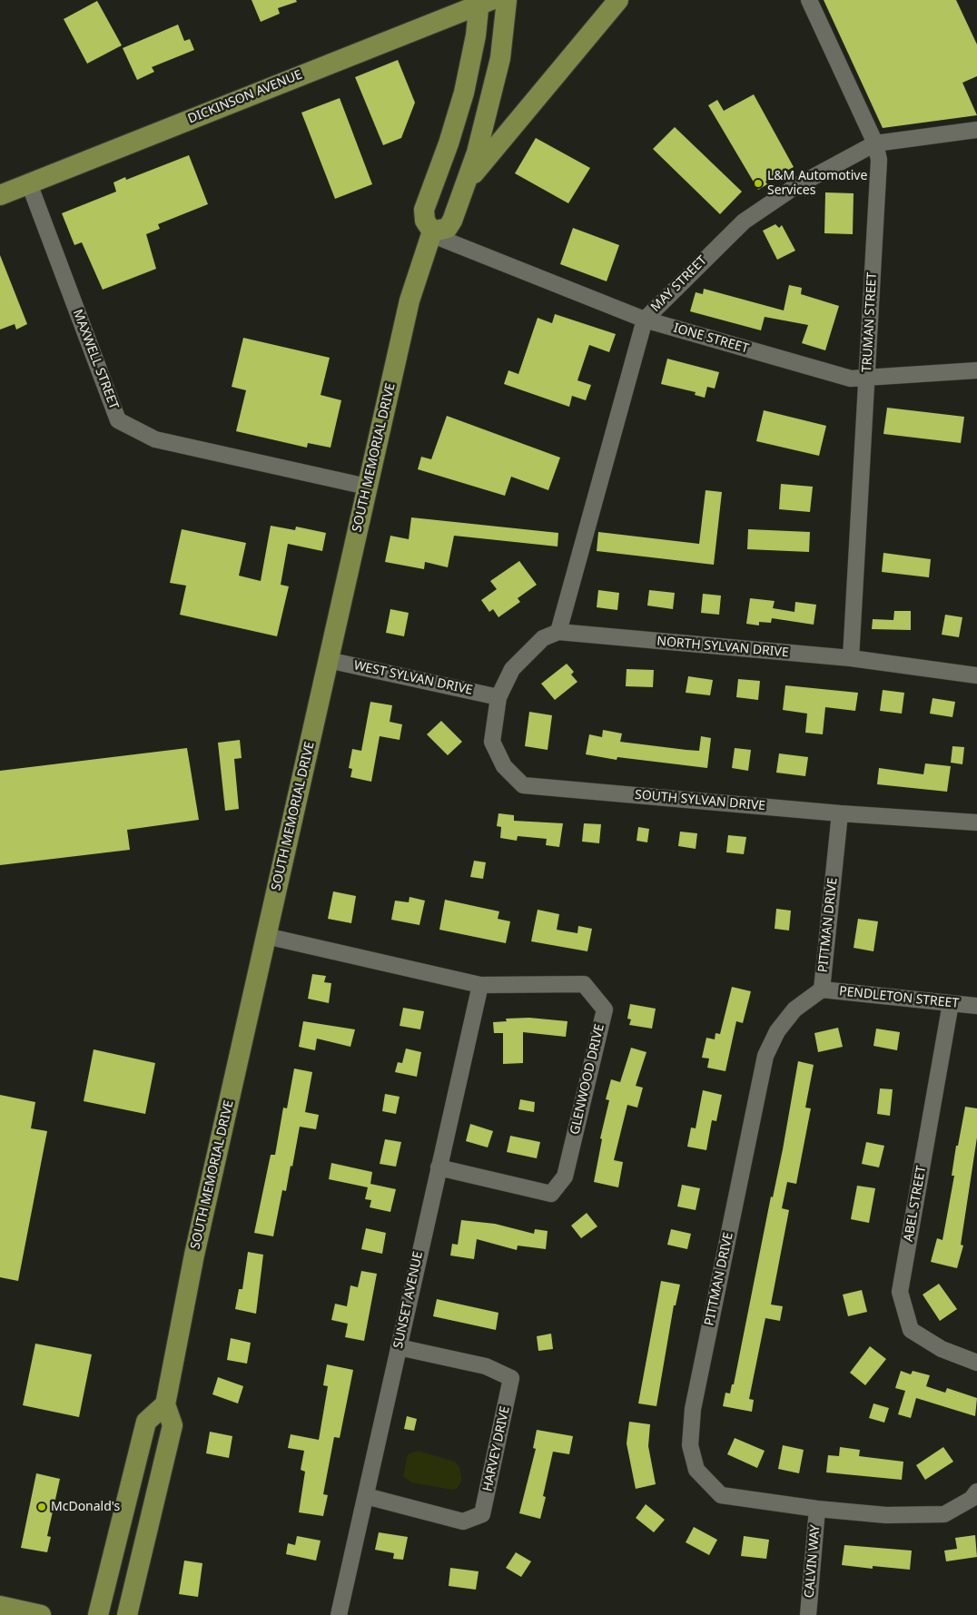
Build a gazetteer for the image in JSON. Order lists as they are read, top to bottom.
{
  "streets": {
    "main road": ["DICKINSON AVENUE", "SOUTH MEMORIAL DRIVE"],
    "street": [
      "MAY STREET",
      "TRUMAN STREET",
      "IONE STREET",
      "MAXWELL STREET",
      "NORTH SYLVAN DRIVE",
      "WEST SYLVAN DRIVE",
      "SOUTH SYLVAN DRIVE",
      "PITTMAN DRIVE",
      "PENDLETON STREET",
      "GLENWOOD DRIVE",
      "ABEL STREET",
      "SUNSET AVENUE",
      "HARVEY DRIVE",
      "CALVIN WAY"
    ]
  },
  "crossings": [
    ["DICKINSON AVENUE", "MAXWELL STREET"],
    ["MAY STREET", "TRUMAN STREET"],
    ["MAY STREET", "IONE STREET"],
    ["MAY STREET", "NORTH SYLVAN DRIVE"],
    ["TRUMAN STREET", "IONE STREET"],
    ["TRUMAN STREET", "NORTH SYLVAN DRIVE"],
    ["IONE STREET", "SOUTH MEMORIAL DRIVE"],
    ["MAXWELL STREET", "SOUTH MEMORIAL DRIVE"],
    ["SOUTH MEMORIAL DRIVE", "WEST SYLVAN DRIVE"],
    ["SOUTH MEMORIAL DRIVE", "GLENWOOD DRIVE"],
    ["WEST SYLVAN DRIVE", "SOUTH SYLVAN DRIVE"],
    ["SOUTH SYLVAN DRIVE", "PITTMAN DRIVE"],
    ["PITTMAN DRIVE", "PENDLETON STREET"],
    ["PITTMAN DRIVE", "CALVIN WAY"],
    ["PENDLETON STREET", "ABEL STREET"],
    ["GLENWOOD DRIVE", "SUNSET AVENUE"],
    ["SUNSET AVENUE", "HARVEY DRIVE"]
  ],
  "places": ["L&M Automotive Services", "McDonald's"]
}
